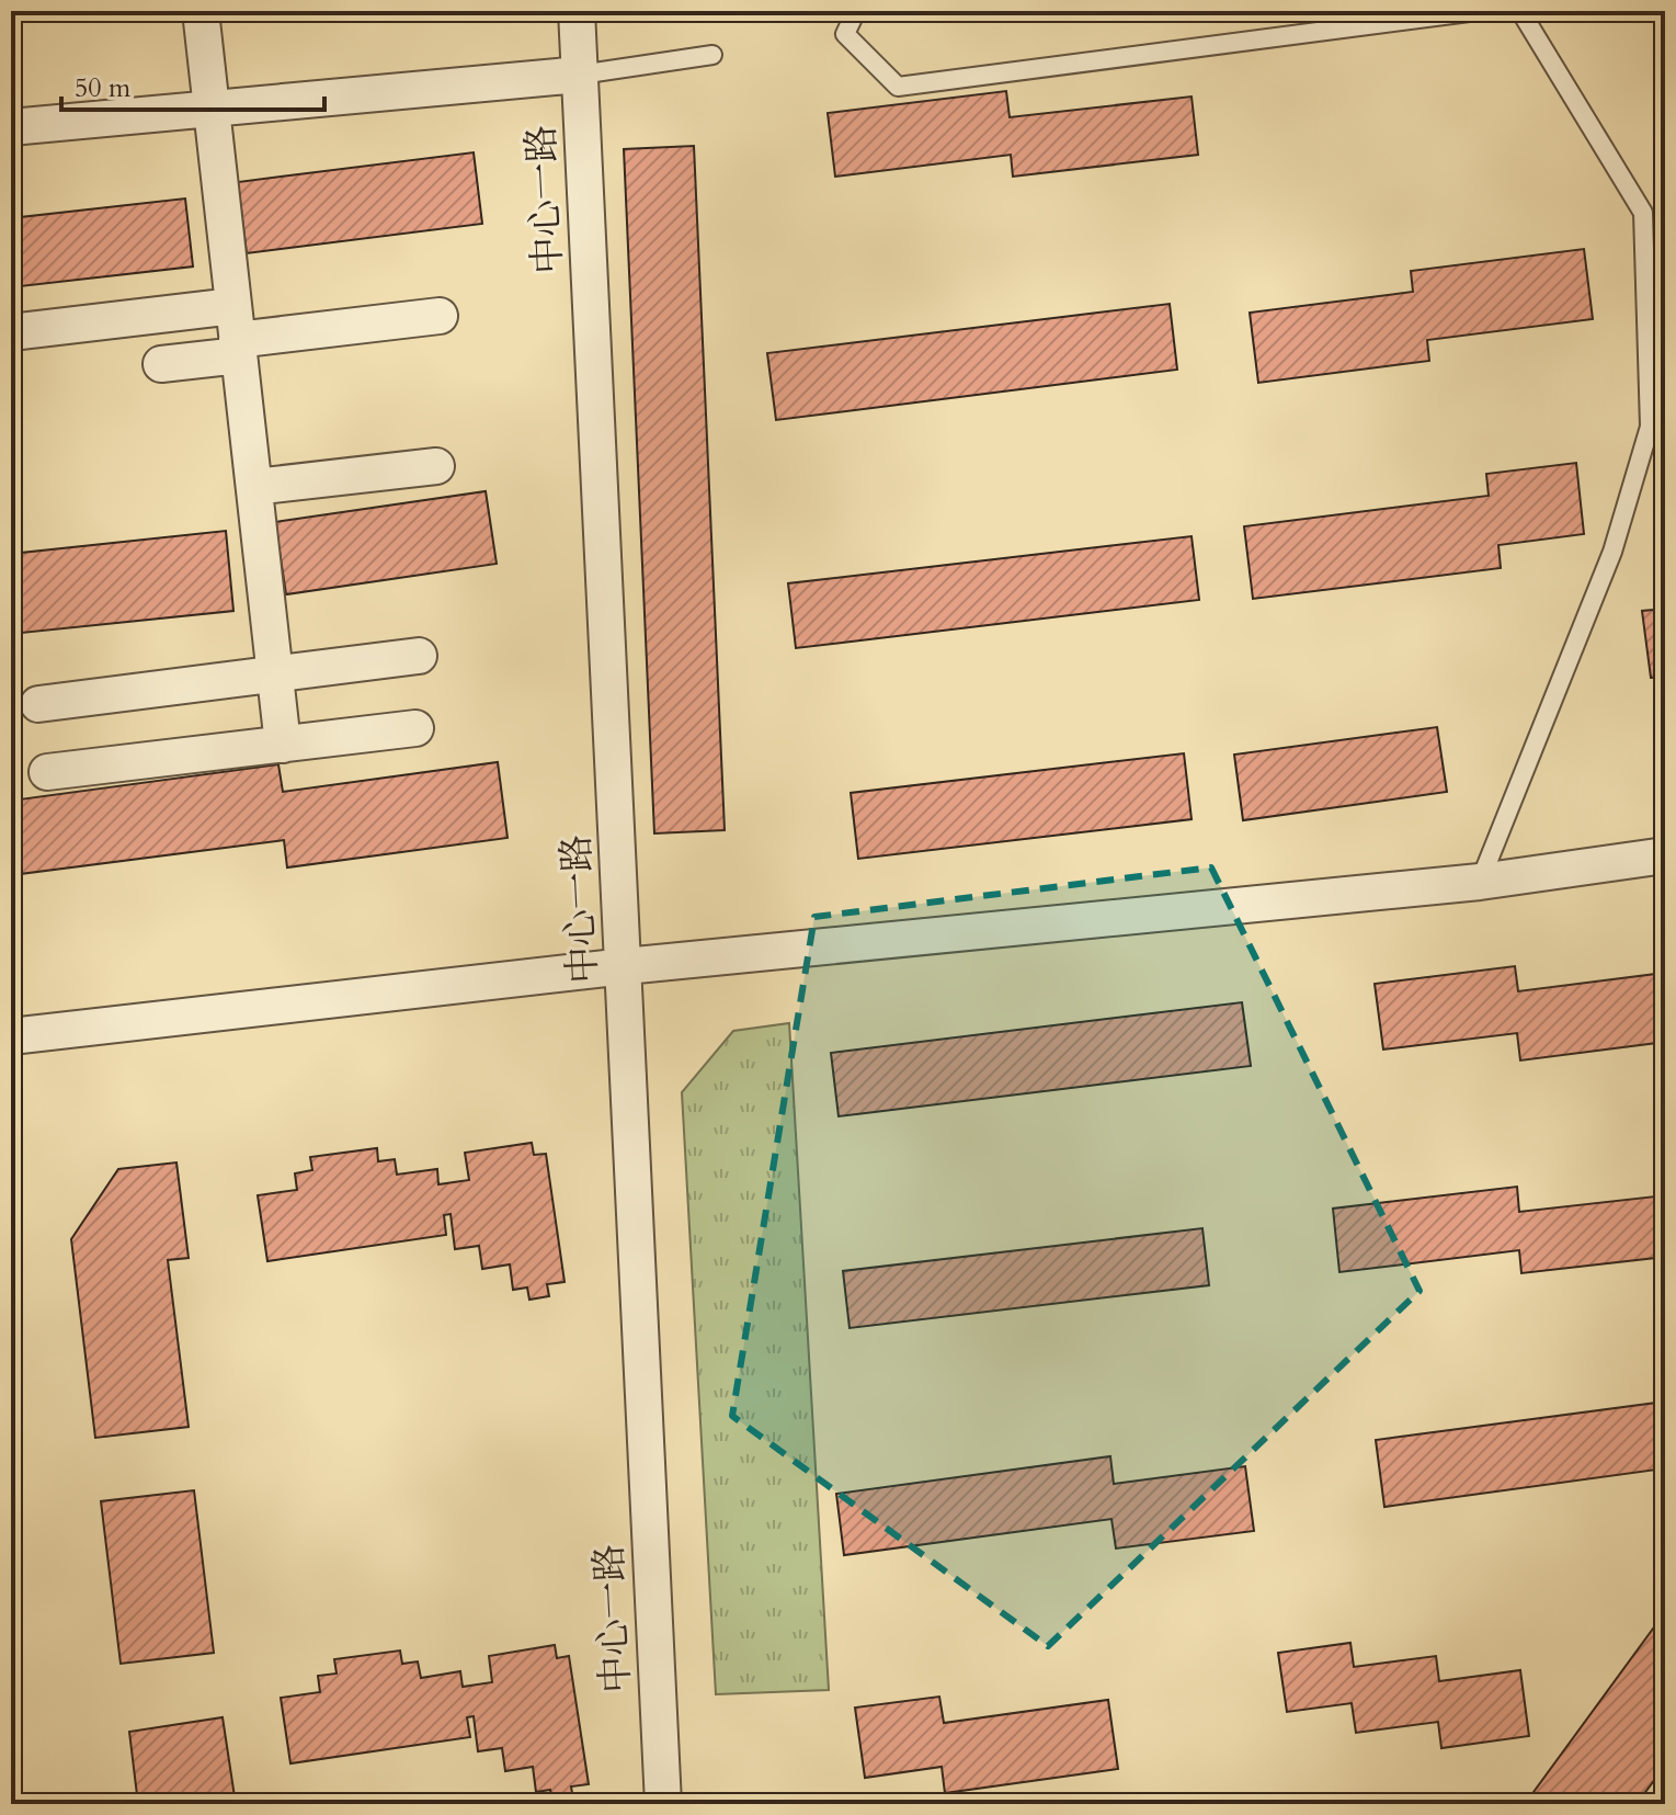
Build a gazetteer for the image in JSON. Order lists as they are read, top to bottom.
{
  "streets": {
    "street": ["中心一路"]
  },
  "scale_bar": "50 m"
}
